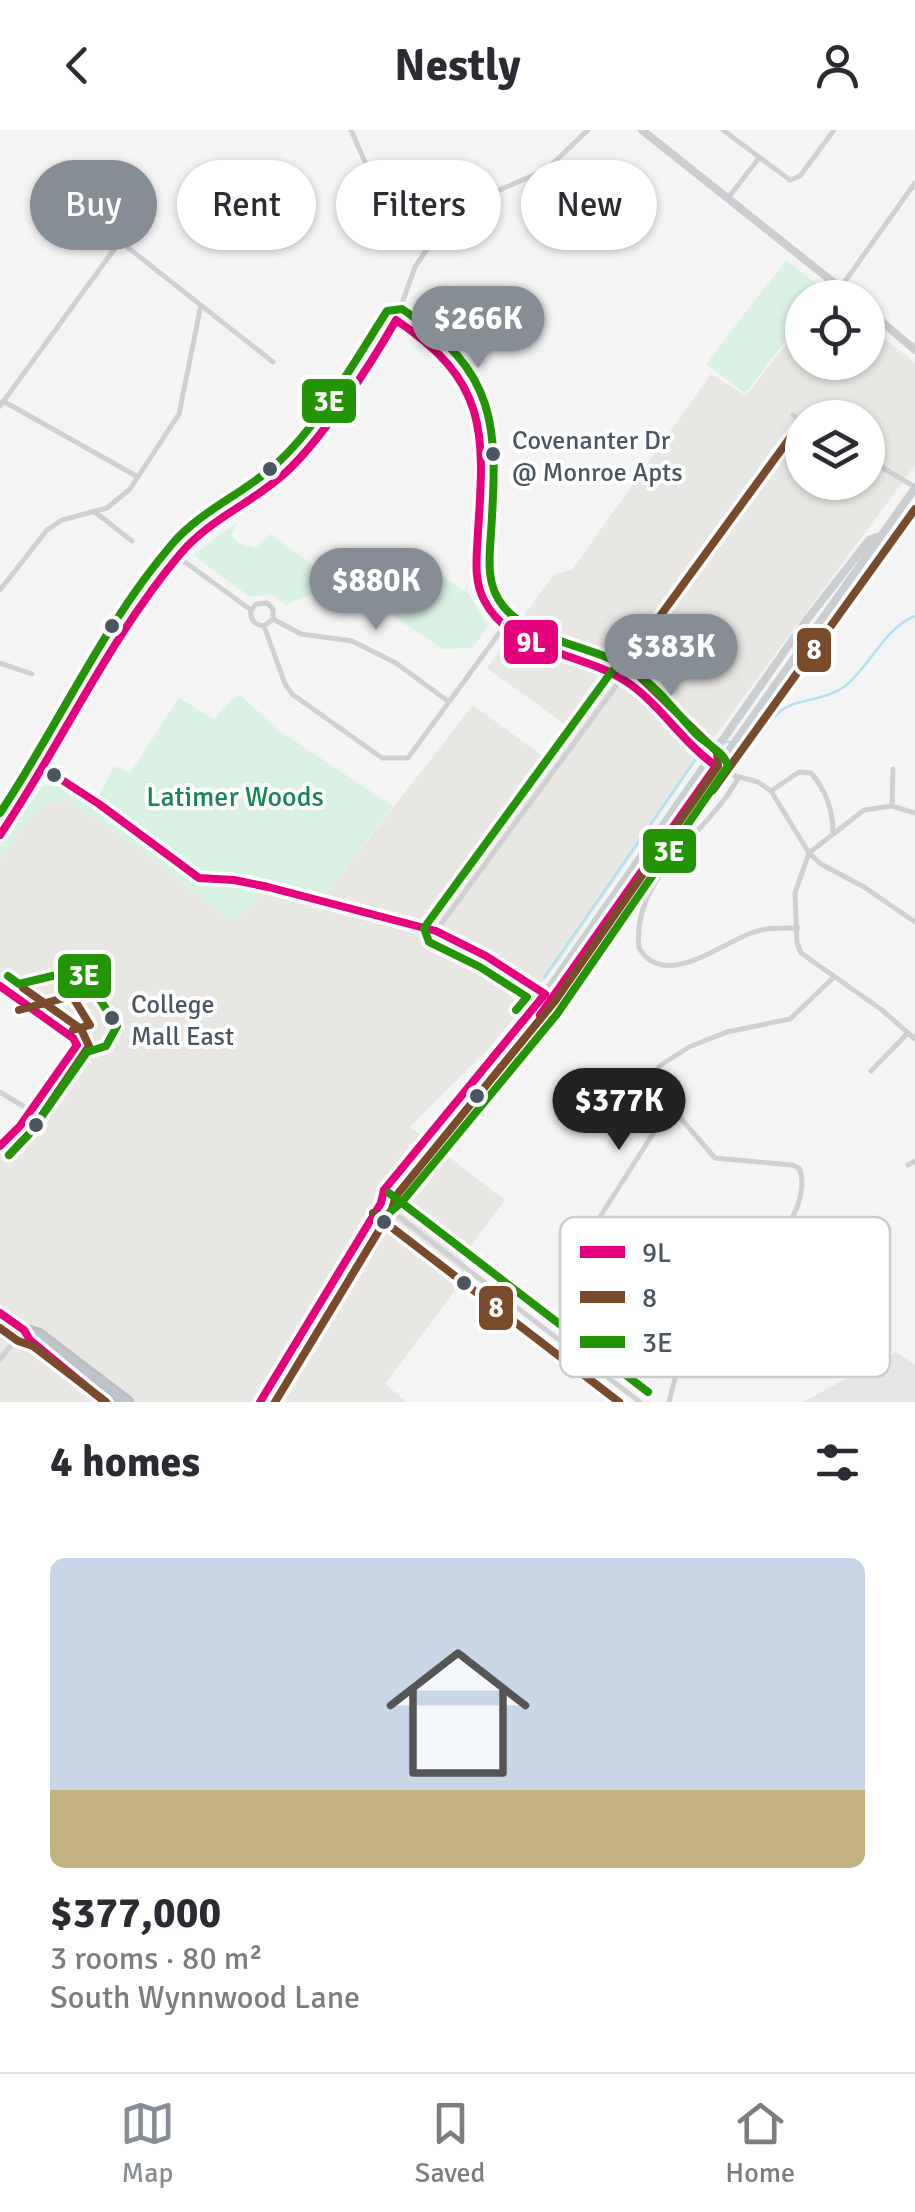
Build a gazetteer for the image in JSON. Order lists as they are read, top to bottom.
{
  "parks": ["Latimer Woods"],
  "places": ["Covenanter Dr @ Monroe Apts", "College Mall East"],
  "lines": ["transit line 3E", "transit line 9L", "transit line 8"],
  "legend": ["9L", "8", "3E"],
  "page": {
    "header": "Nestly",
    "chip": [
      "Buy",
      "Rent",
      "Filters",
      "New"
    ],
    "price": [
      "$266K",
      "$880K",
      "$383K",
      "$377K"
    ],
    "heading": "4 homes",
    "list": [
      {
        "name": "$377,000",
        "note": "3 rooms · 80 m² · South Wynnwood Lane"
      }
    ],
    "tabs": ["Map", "Saved", "Home"]
  }
}
